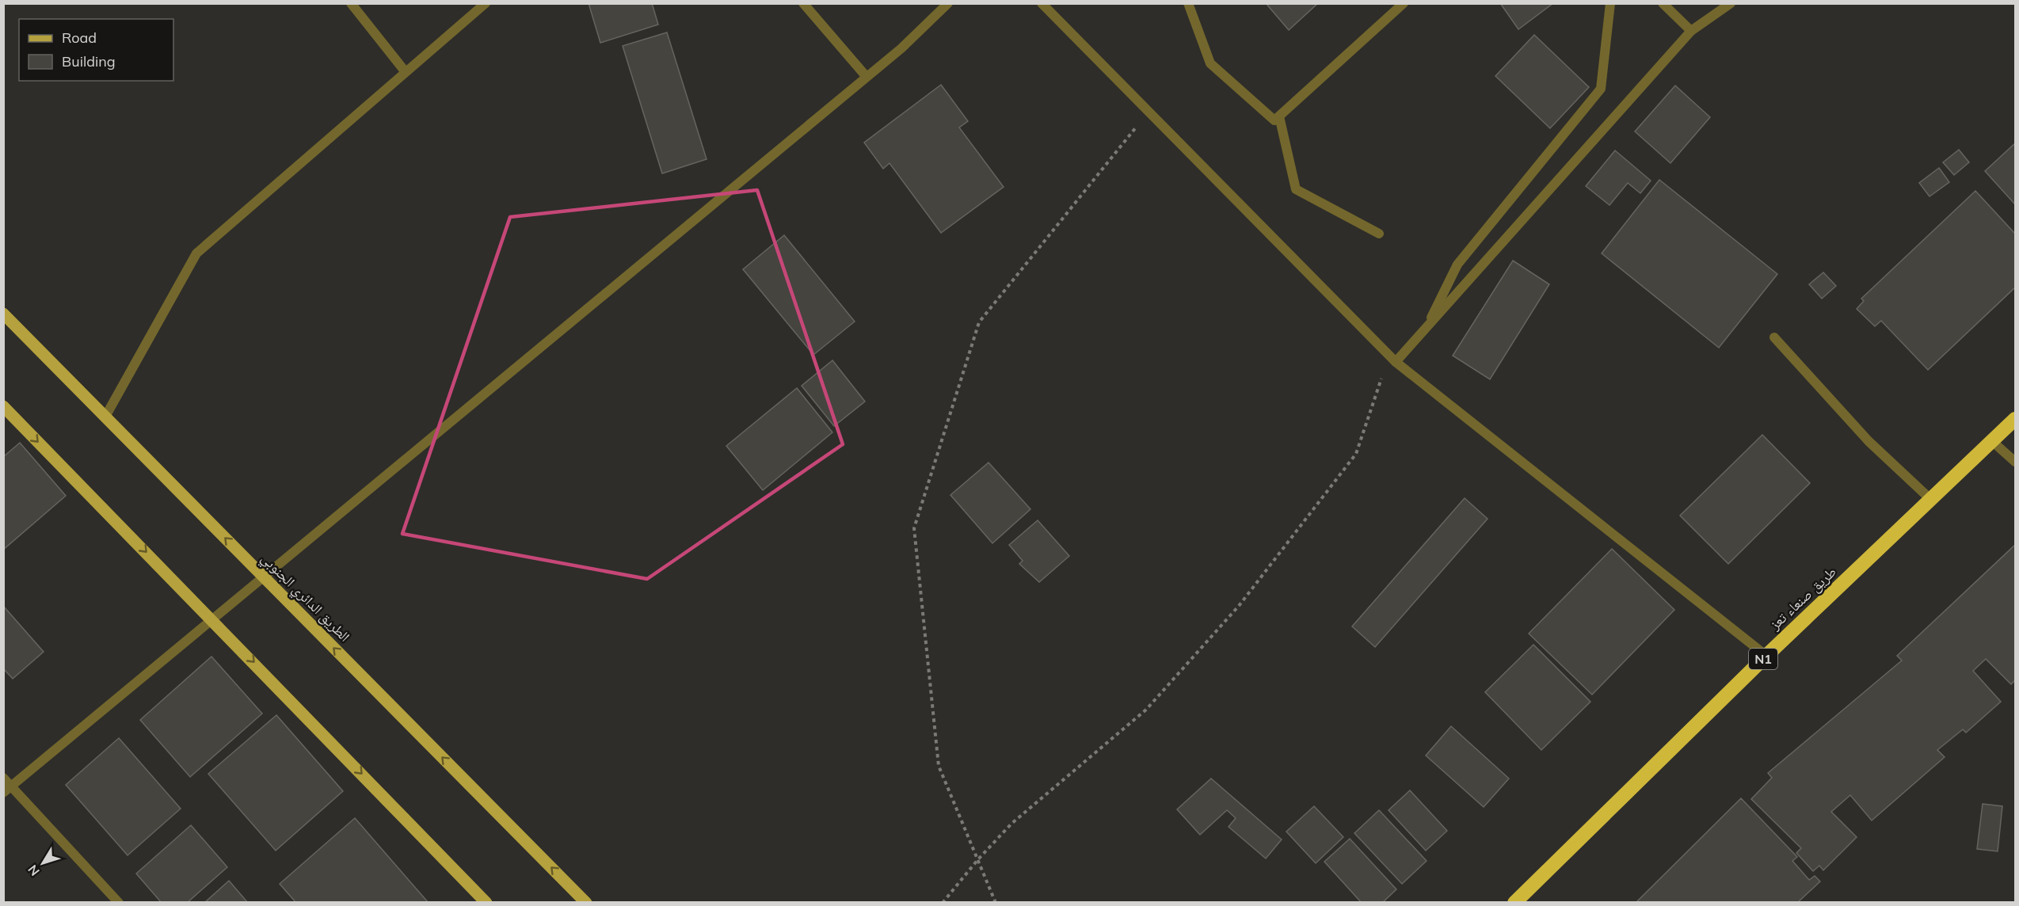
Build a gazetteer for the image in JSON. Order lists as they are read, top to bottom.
{
  "streets": {
    "highway": ["طريق صنعاء تعز", "N1"],
    "main road": ["الطريق الدائري الجنوبي"]
  },
  "legend": ["Road", "Building"],
  "north": "bottom left"
}
